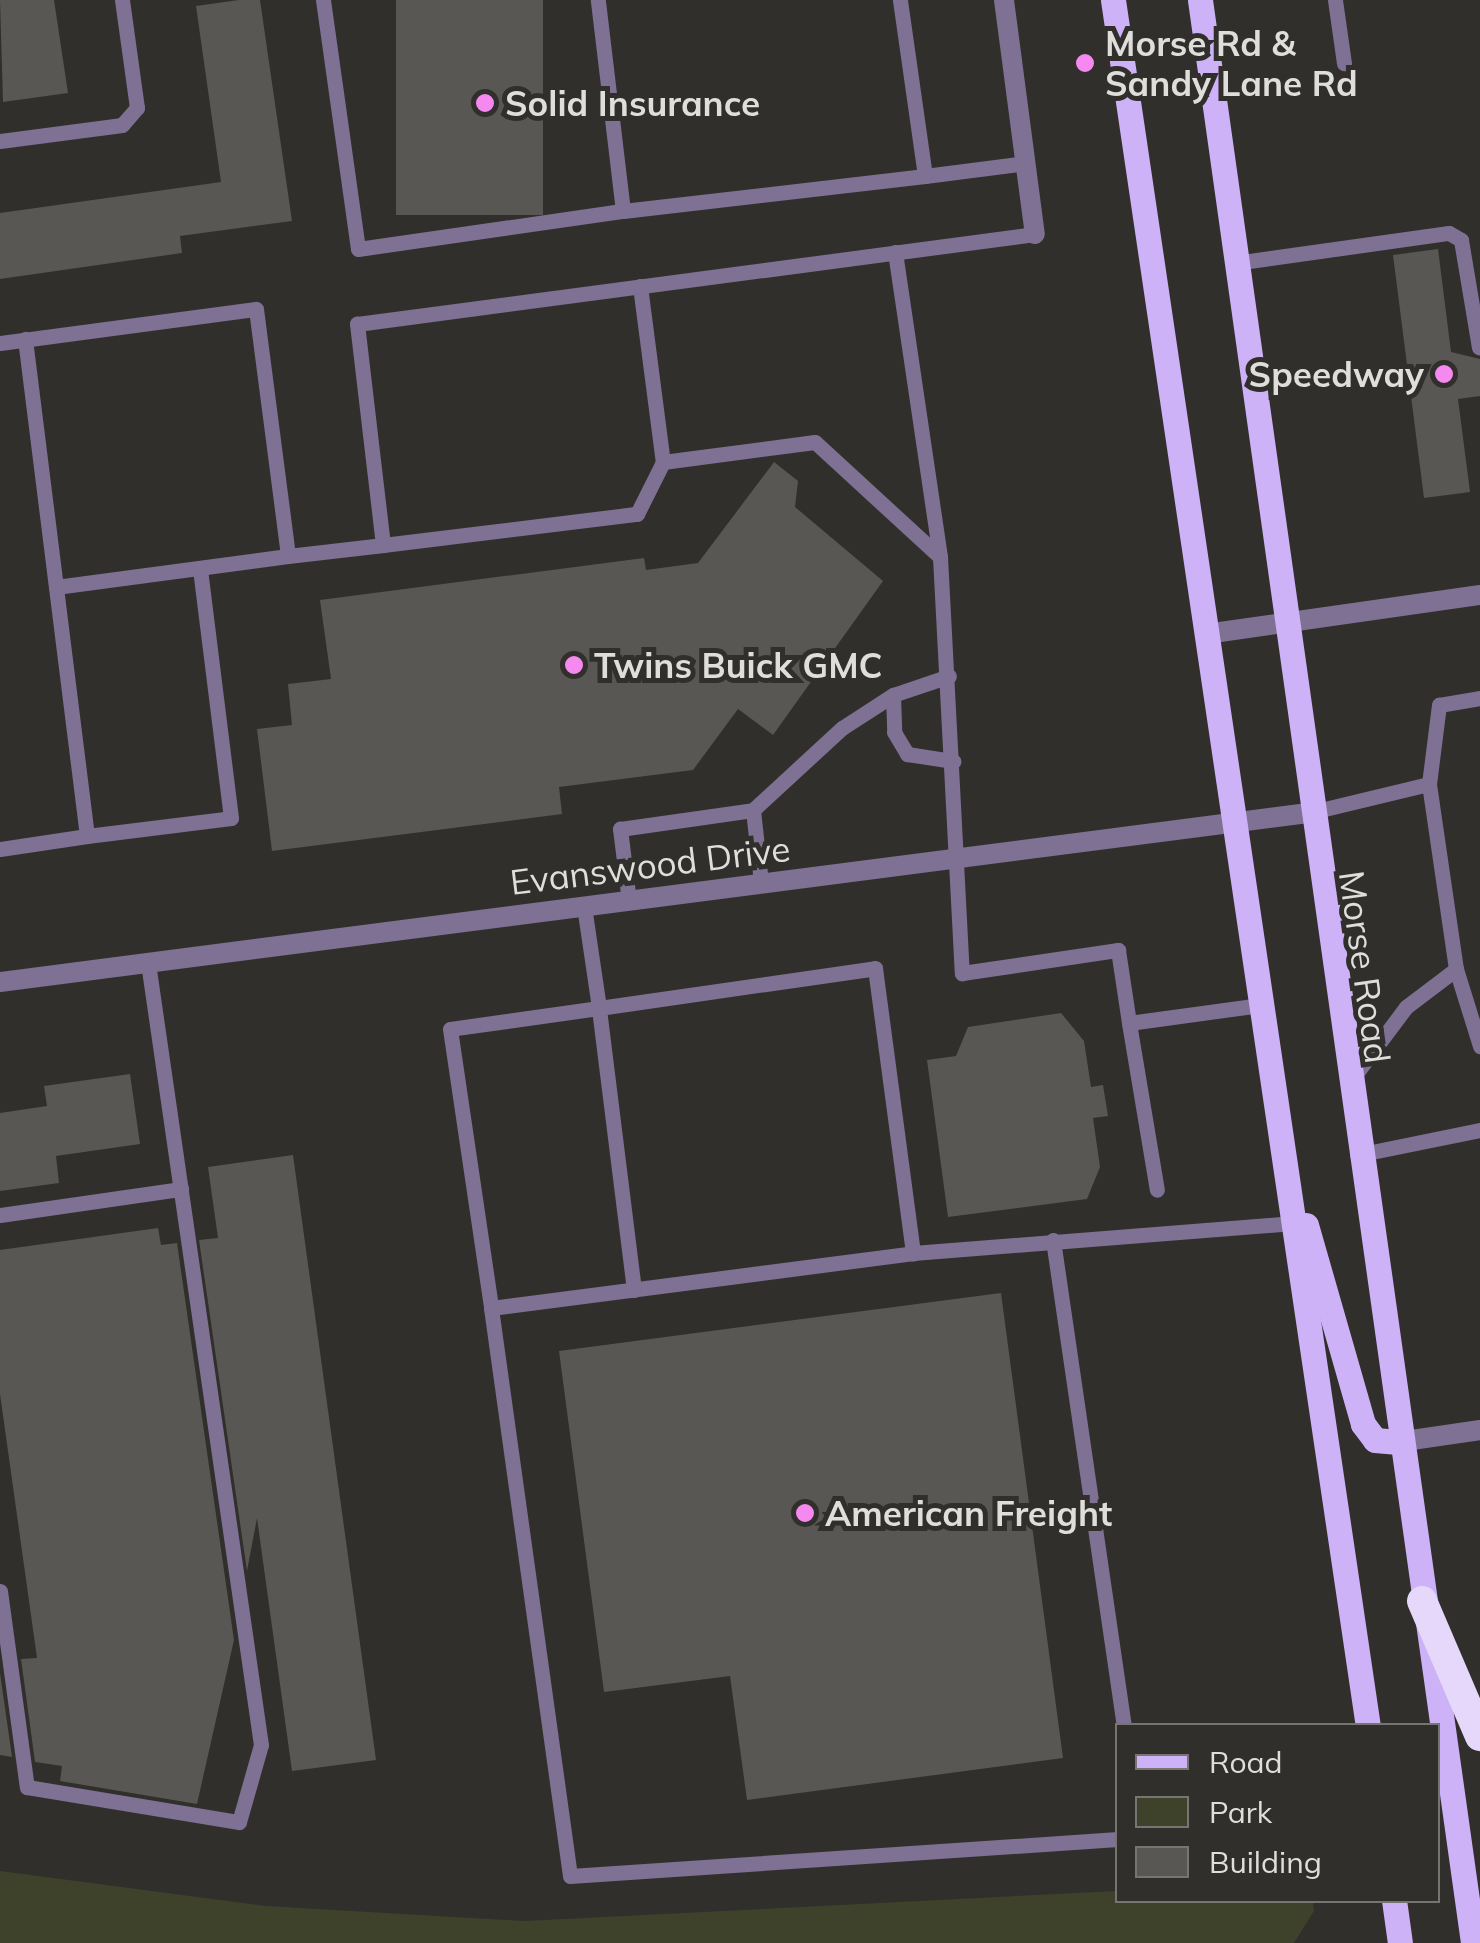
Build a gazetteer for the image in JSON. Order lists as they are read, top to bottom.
{
  "streets": {
    "main road": ["Morse Road"],
    "street": ["Evanswood Drive"]
  },
  "crossings": [
    ["Evanswood Drive", "Morse Road"]
  ],
  "places": [
    "Morse Rd & Sandy Lane Rd",
    "Solid Insurance",
    "Speedway",
    "Twins Buick GMC",
    "American Freight"
  ],
  "legend": ["Road", "Park", "Building"]
}
